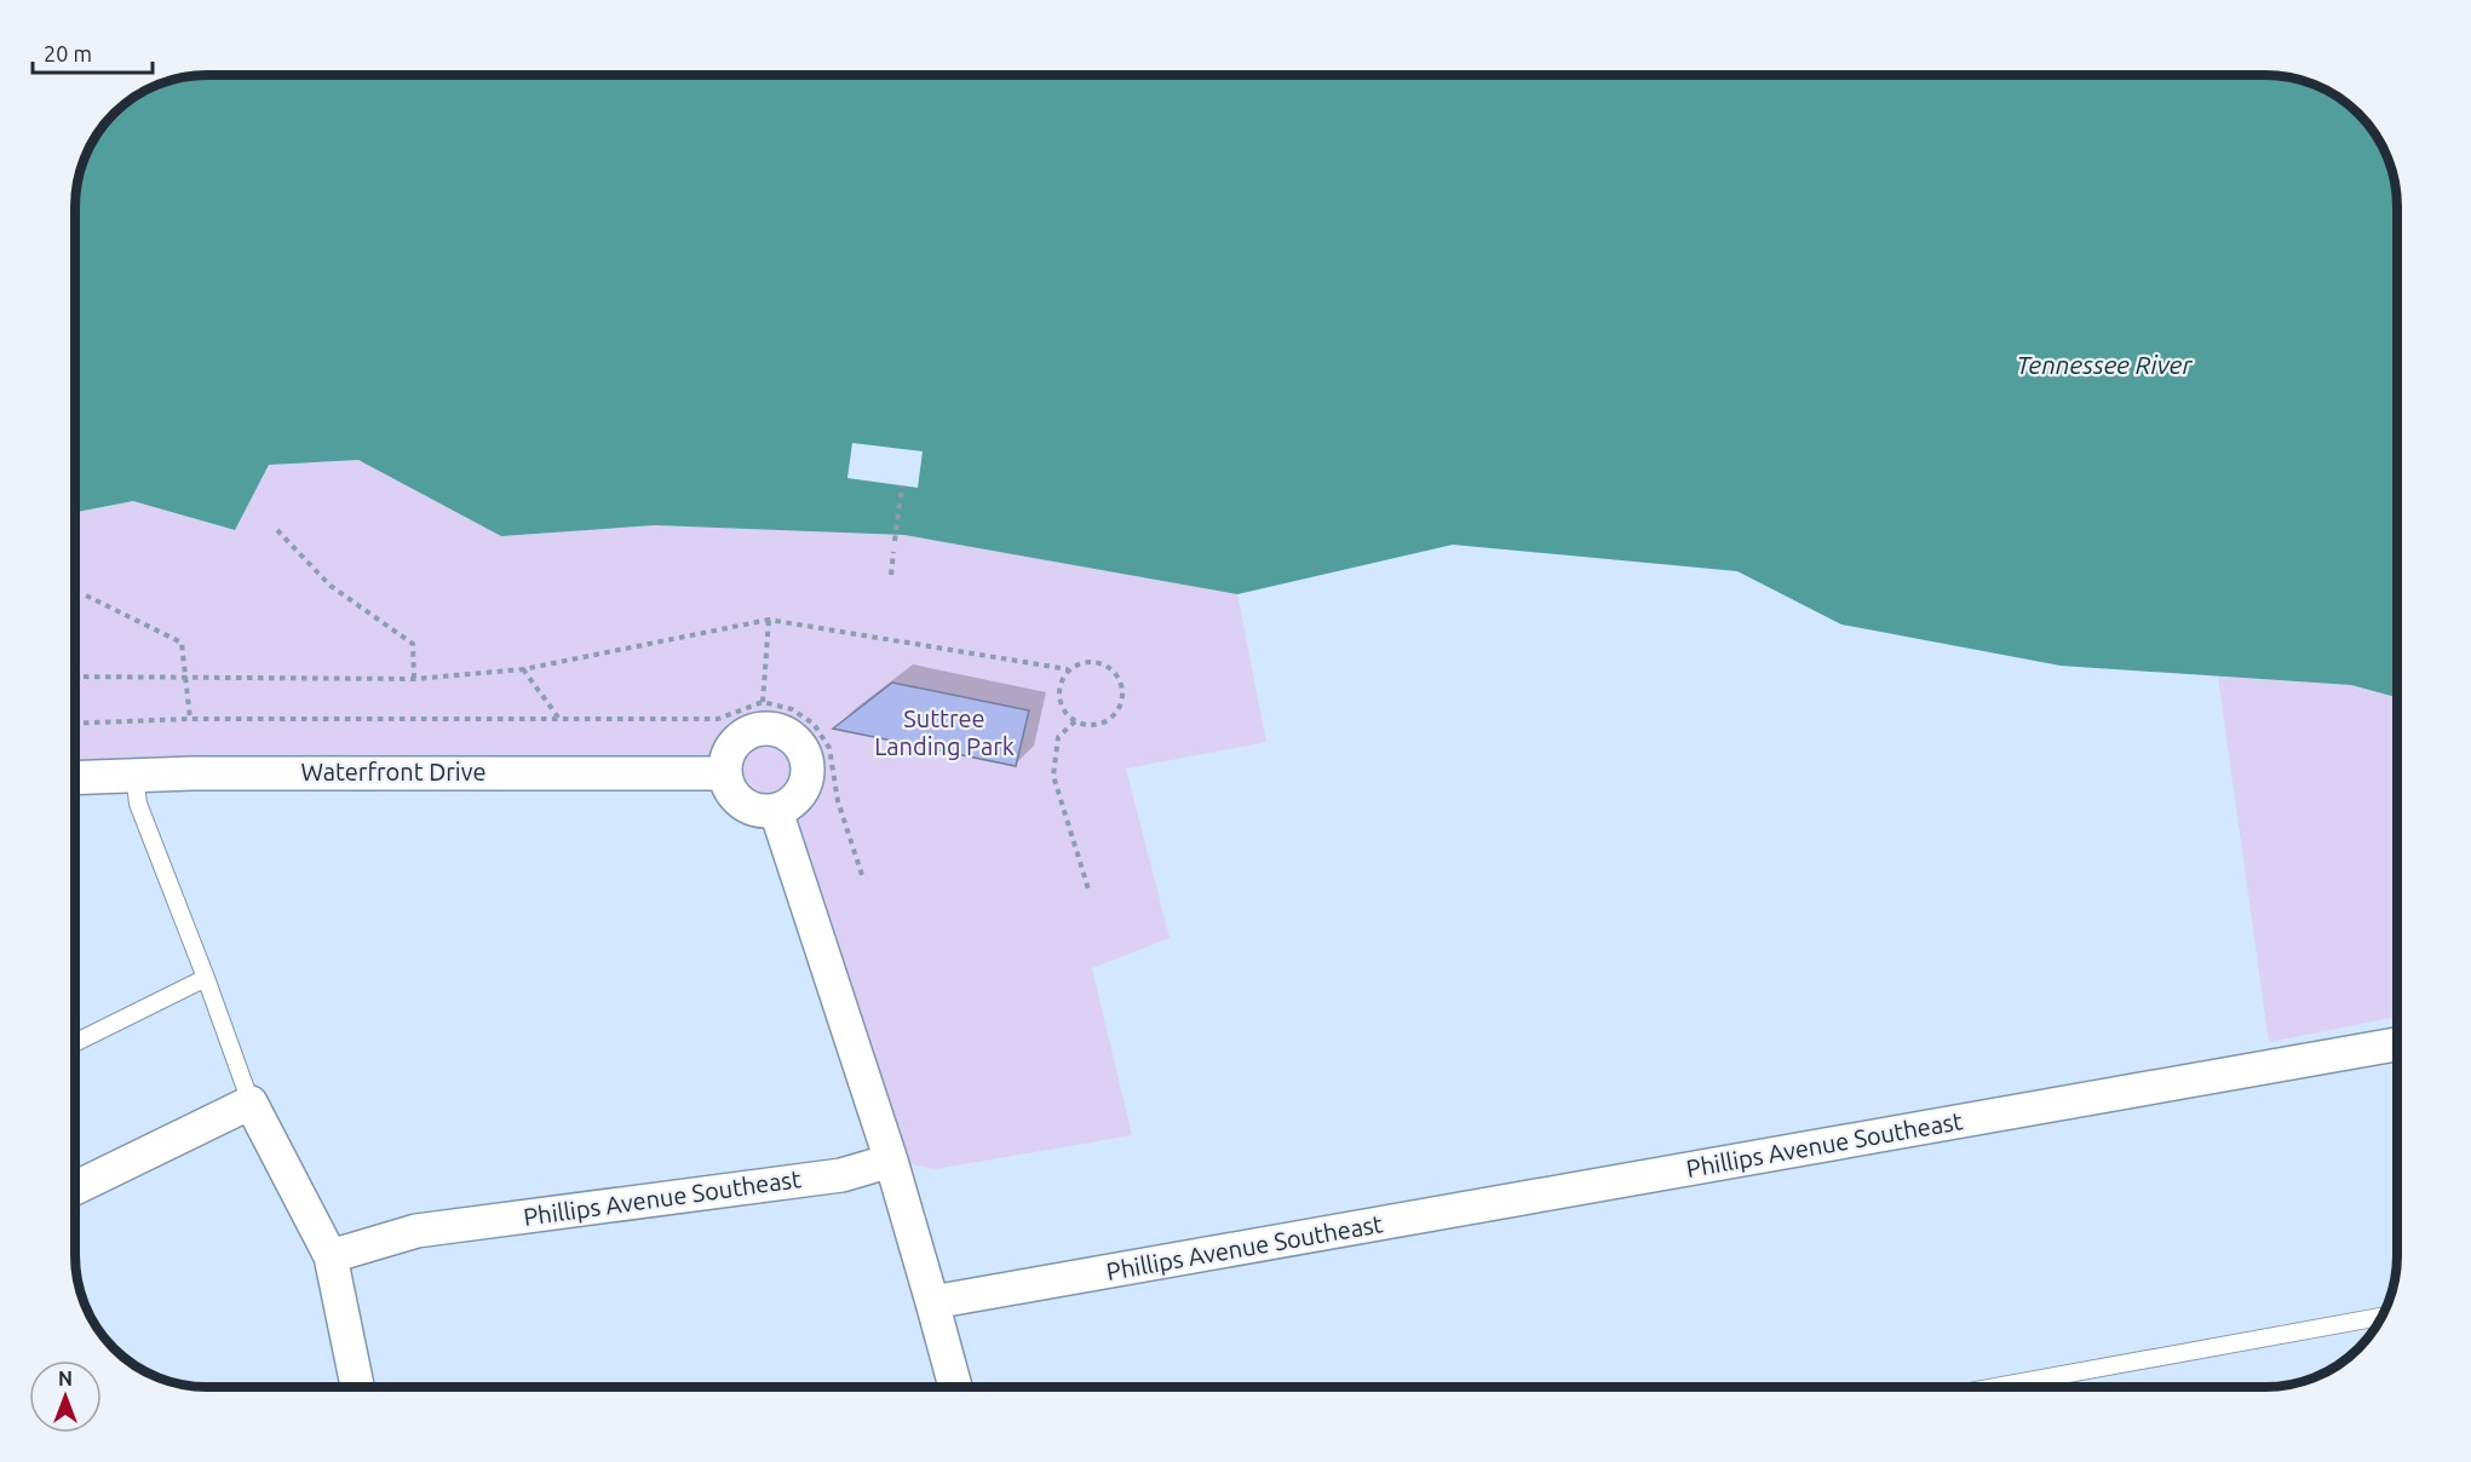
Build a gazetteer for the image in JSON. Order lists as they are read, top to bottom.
{
  "streets": {
    "street": ["Waterfront Drive", "Phillips Avenue Southeast"]
  },
  "water": ["Tennessee River"],
  "parks": ["Suttree Landing Park"],
  "scale_bar": "20 m",
  "north": "top"
}
